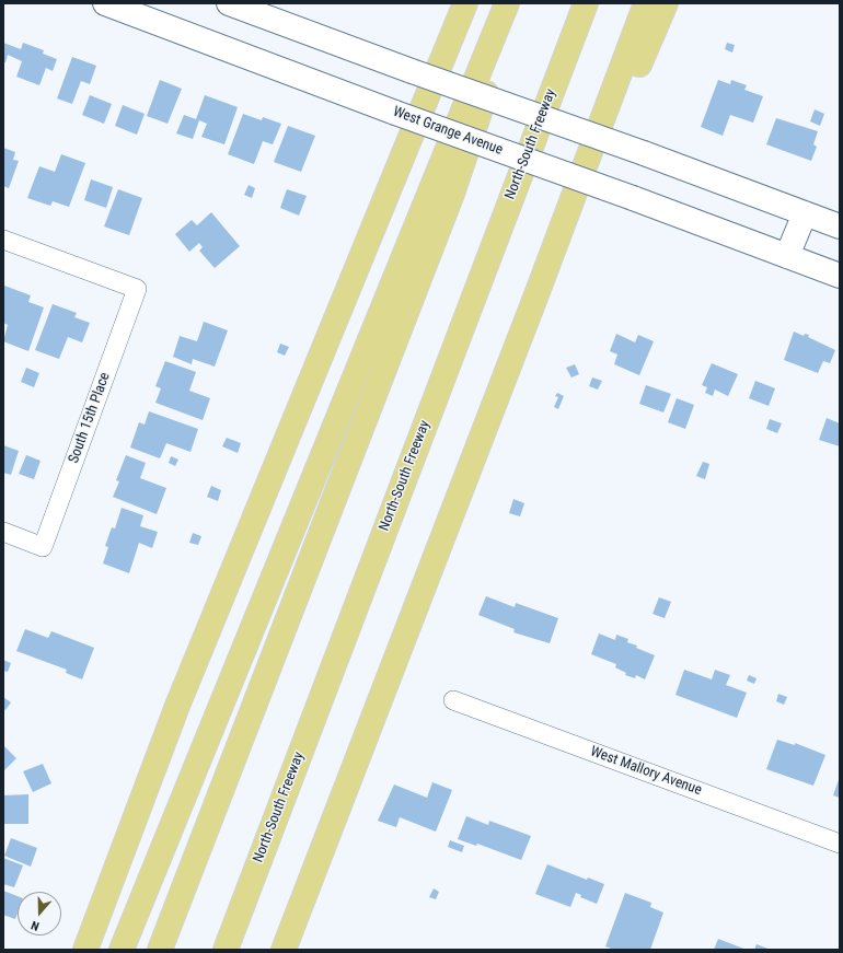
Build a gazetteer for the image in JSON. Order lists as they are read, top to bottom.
{
  "streets": {
    "highway": ["North-South Freeway"],
    "street": ["West Grange Avenue", "South 15th Place", "West Mallory Avenue"]
  },
  "north": "bottom"
}
